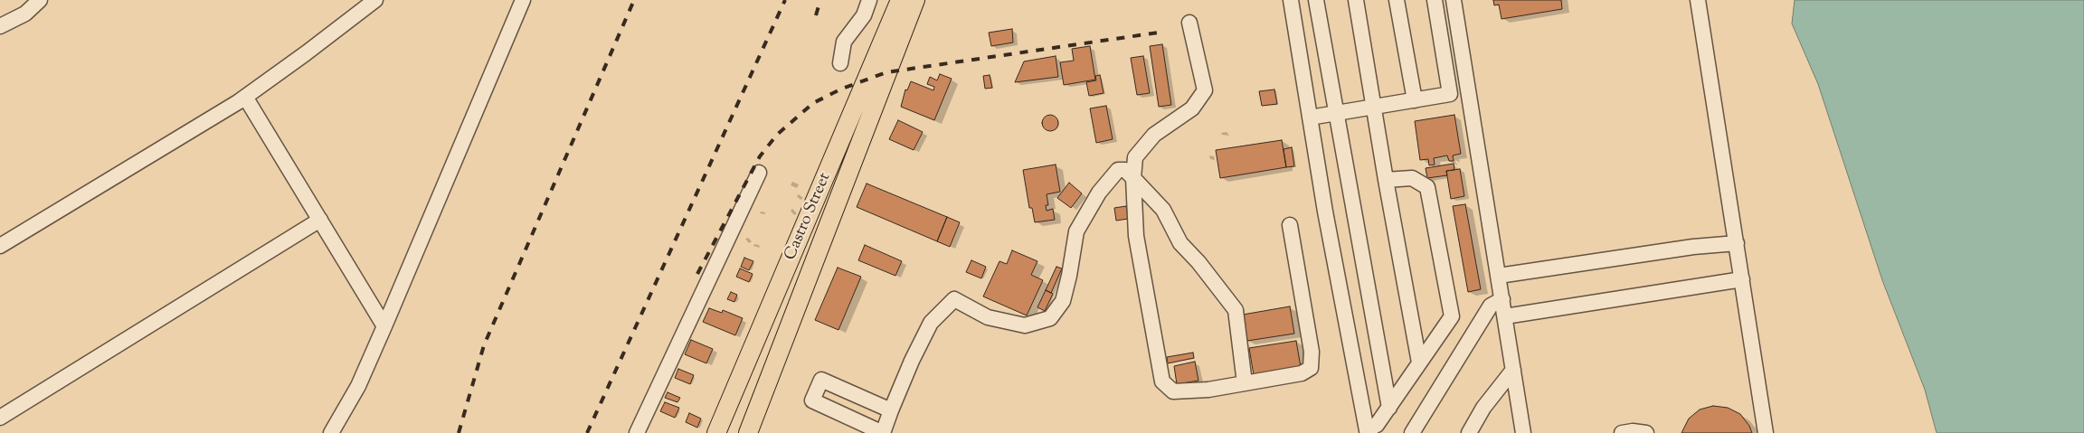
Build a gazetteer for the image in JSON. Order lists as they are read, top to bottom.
{
  "streets": {
    "main road": ["Castro Street"]
  }
}
